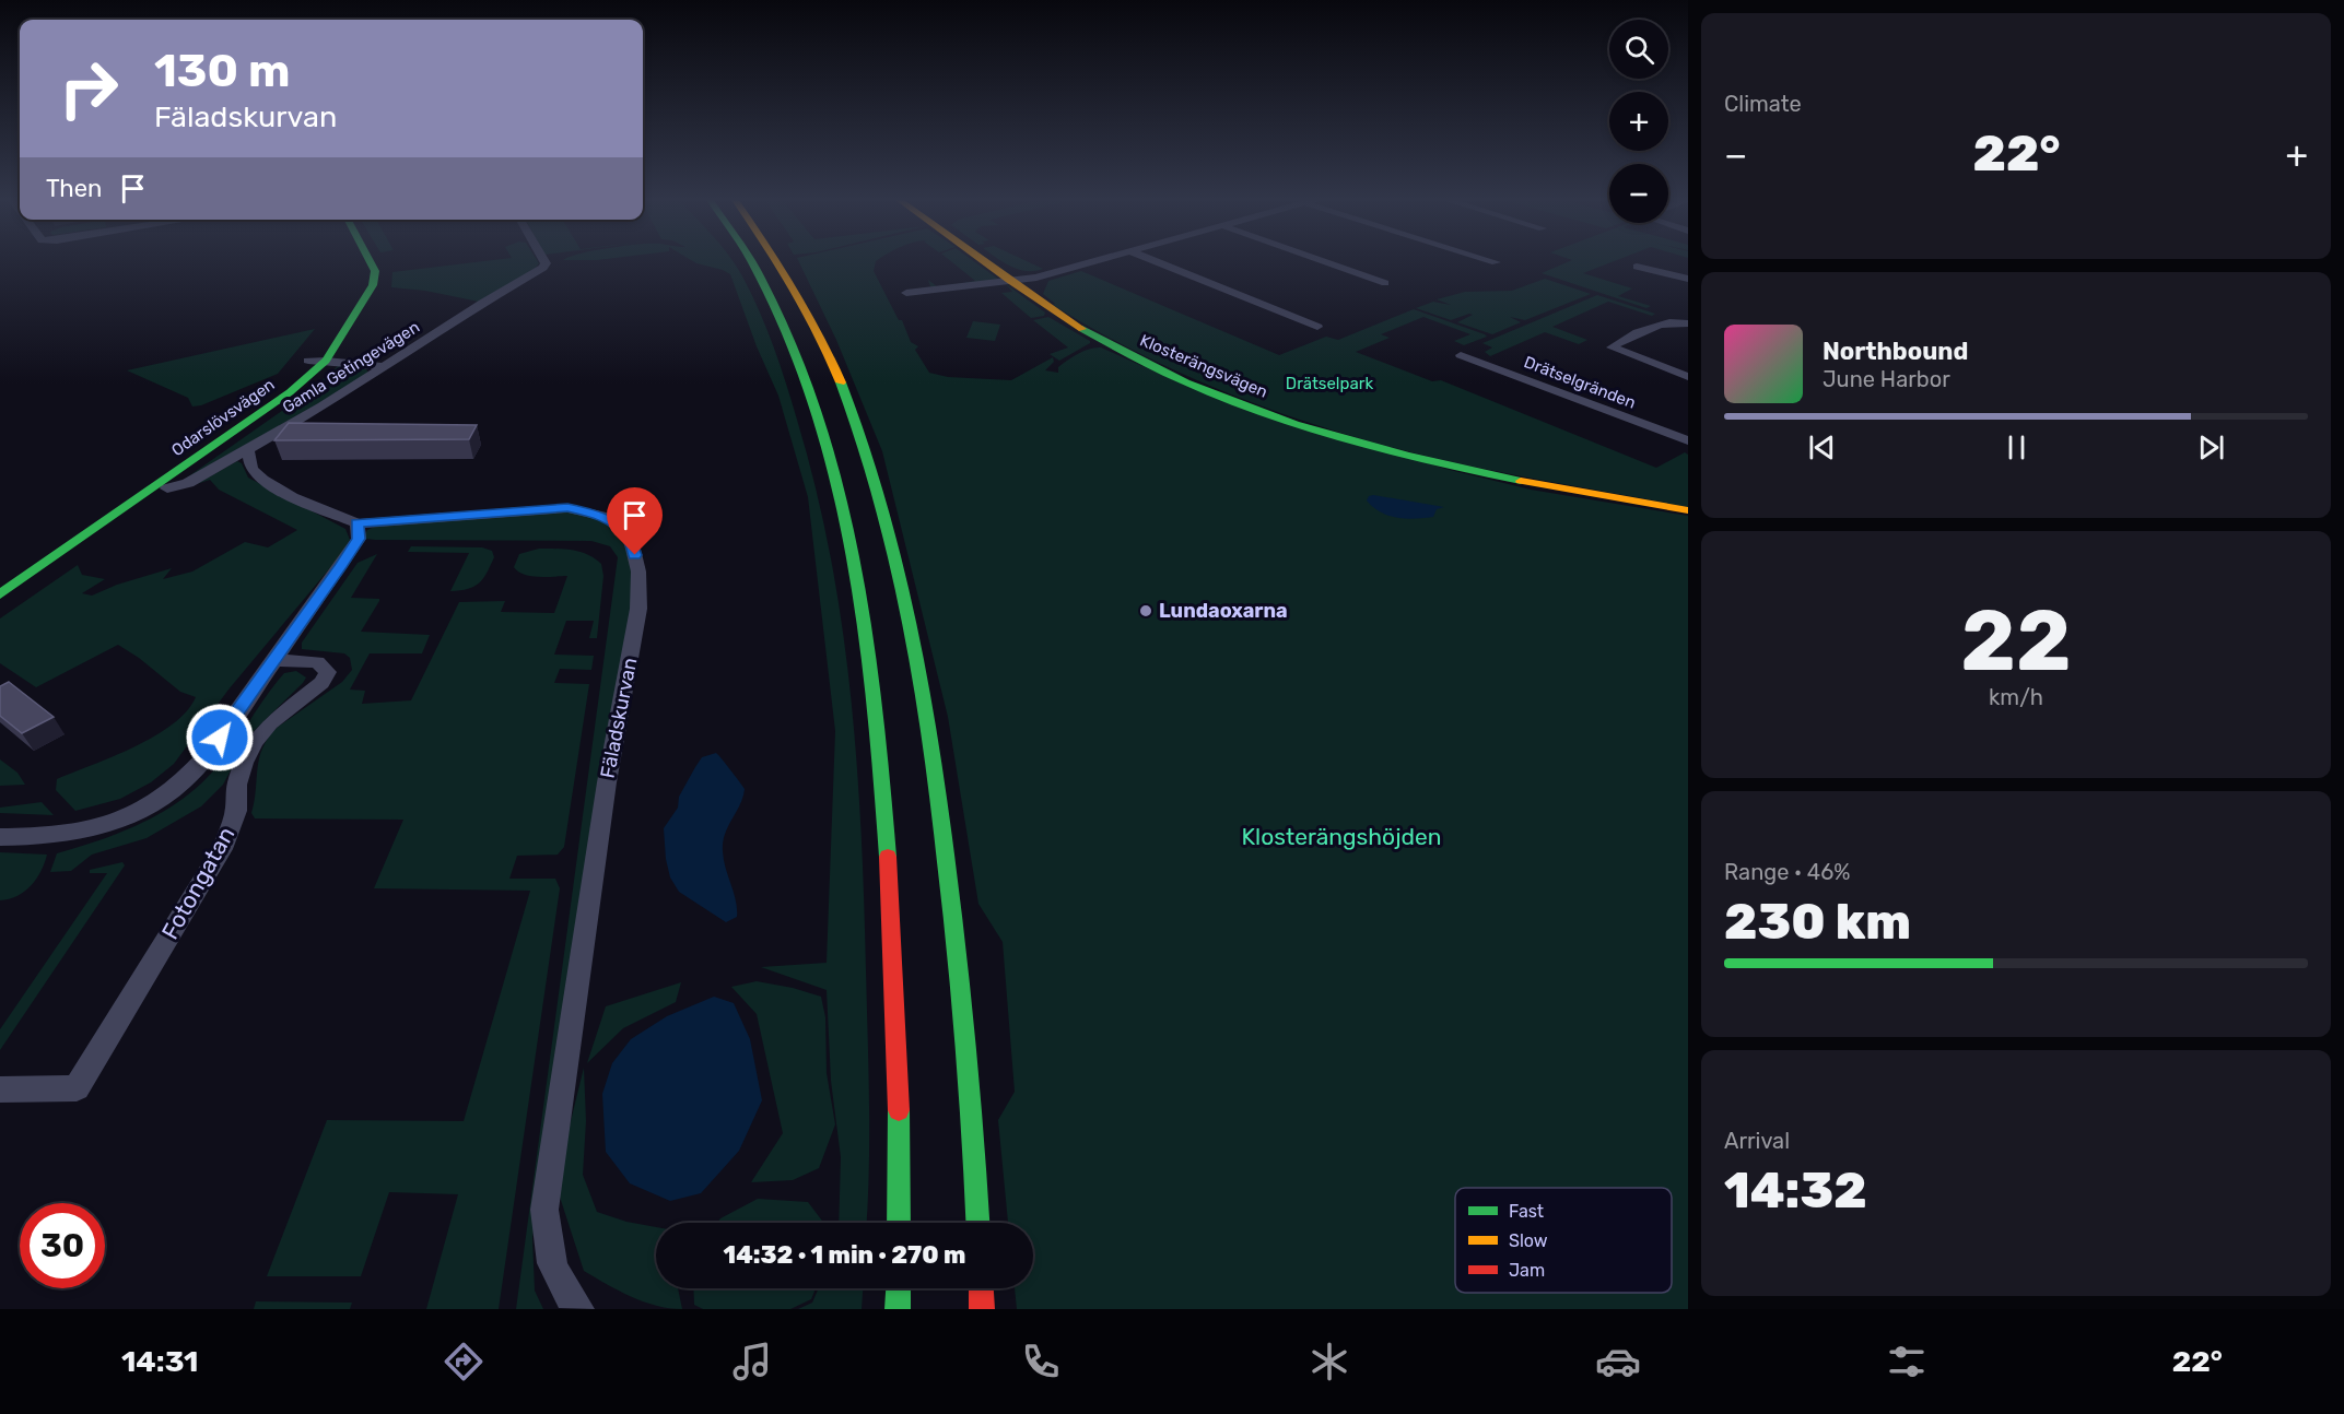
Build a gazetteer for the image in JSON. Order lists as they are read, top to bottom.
{
  "streets": {
    "main road": ["Klosterängsvägen", "Odarslövsvägen"],
    "street": [
      "Gamla Getingevägen",
      "Drätselgränden",
      "Fäladskurvan",
      "Fotongatan"
    ]
  },
  "crossings": [
    ["Gamla Getingevägen", "Fäladskurvan"]
  ],
  "parks": ["Drätselpark", "Klosterängshöjden"],
  "places": ["Lundaoxarna"],
  "legend": ["Fast", "Slow", "Jam"],
  "page": {
    "tile": [
      "Climate",
      ["22", "km/h"],
      ["Range · 46%", "230 km"],
      ["Arrival", "14:32"]
    ],
    "map_buttons": ["+", "−"],
    "turn": ["130 m", "Fäladskurvan"],
    "heat": ["−", "22°", "+"],
    "then": "Then",
    "song": ["Northbound", "June Harbor"],
    "limit": "30",
    "trip": "14:32 · 1 min · 270 m",
    "tabs": ["14:31", "22°"]
  }
}
